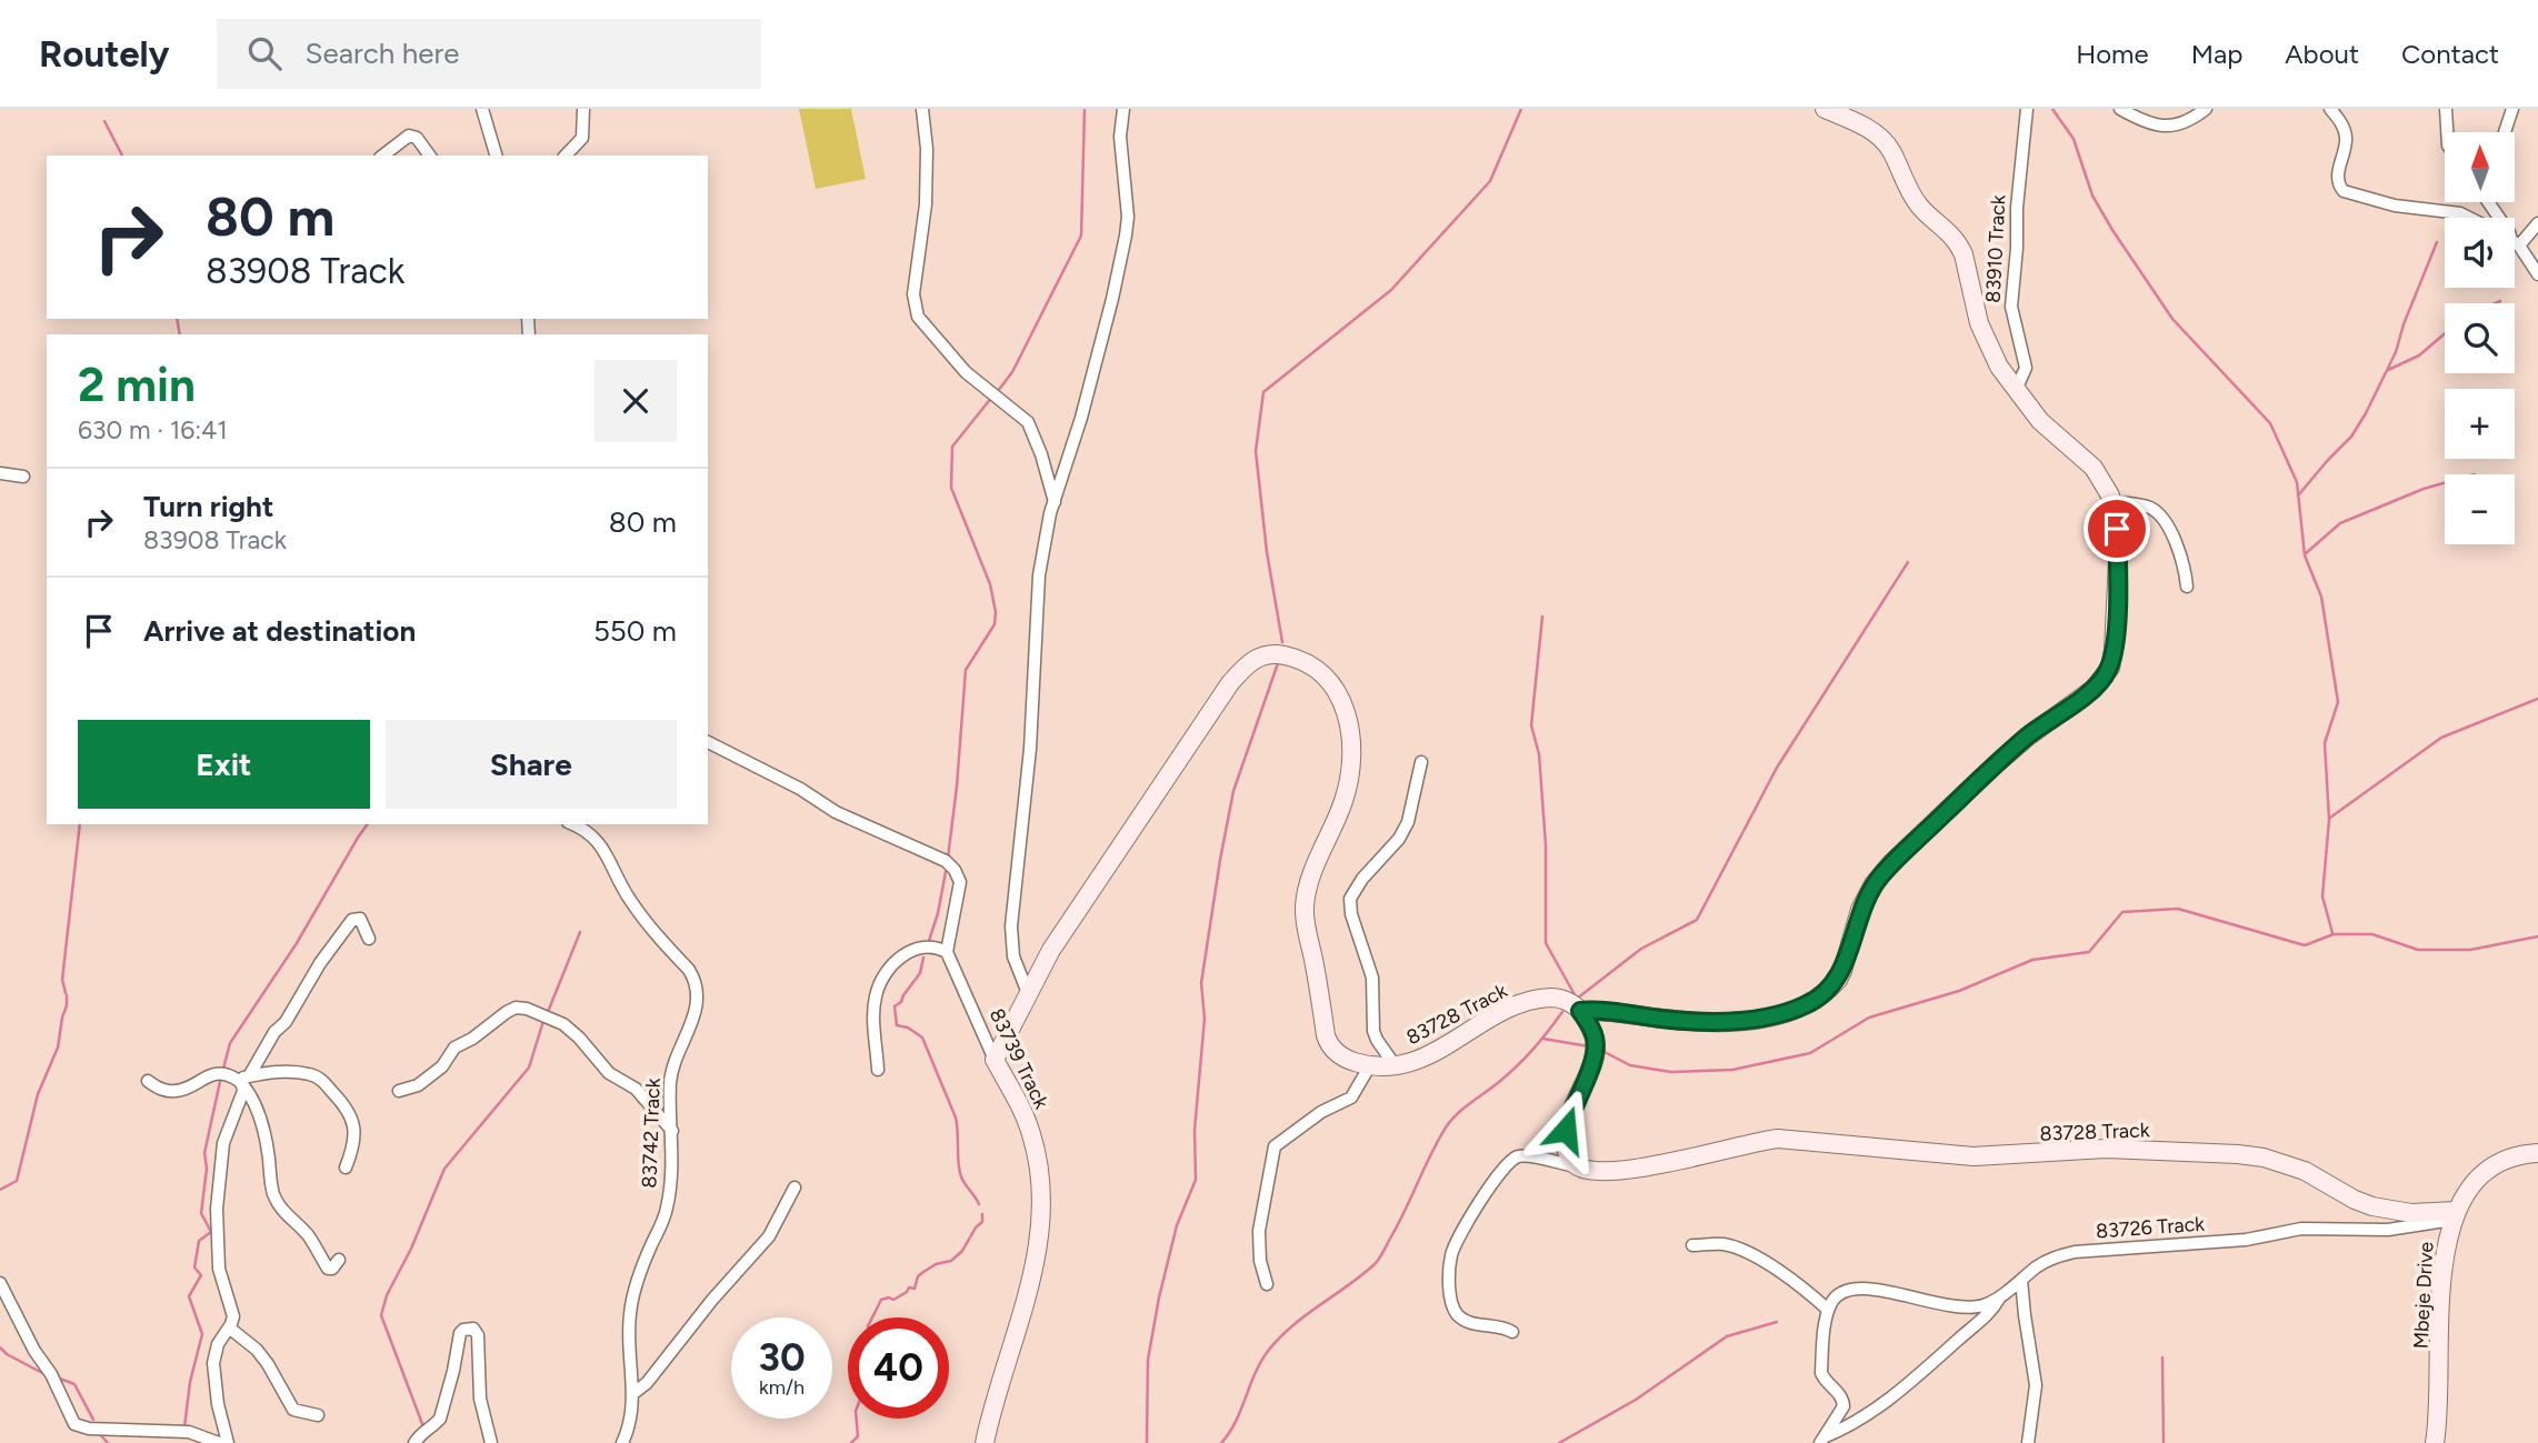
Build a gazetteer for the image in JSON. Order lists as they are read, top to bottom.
{
  "streets": {
    "street": [
      "83910 Track",
      "83728 Track",
      "83739 Track",
      "83742 Track",
      "83726 Track",
      "Mbeje Drive"
    ]
  },
  "crossings": [
    ["83728 Track", "83739 Track"],
    ["83728 Track", "83726 Track"],
    ["83728 Track", "Mbeje Drive"],
    ["83726 Track", "Mbeje Drive"]
  ],
  "north": "top",
  "page": {
    "header": "Routely",
    "search": "Search here",
    "nav": [
      "Home",
      "Map",
      "About",
      "Contact"
    ],
    "map_buttons": ["+", "−"],
    "turn": ["80 m", "83908 Track"],
    "heading": ["2 min", "630 m · 16:41"],
    "list": [
      {
        "name": "Turn right",
        "note": "83908 Track",
        "value": "80 m"
      },
      {
        "name": "Arrive at destination",
        "value": "550 m"
      }
    ],
    "buttons": ["Exit", "Share"],
    "speed": "30 km/h",
    "limit": "40"
  }
}
